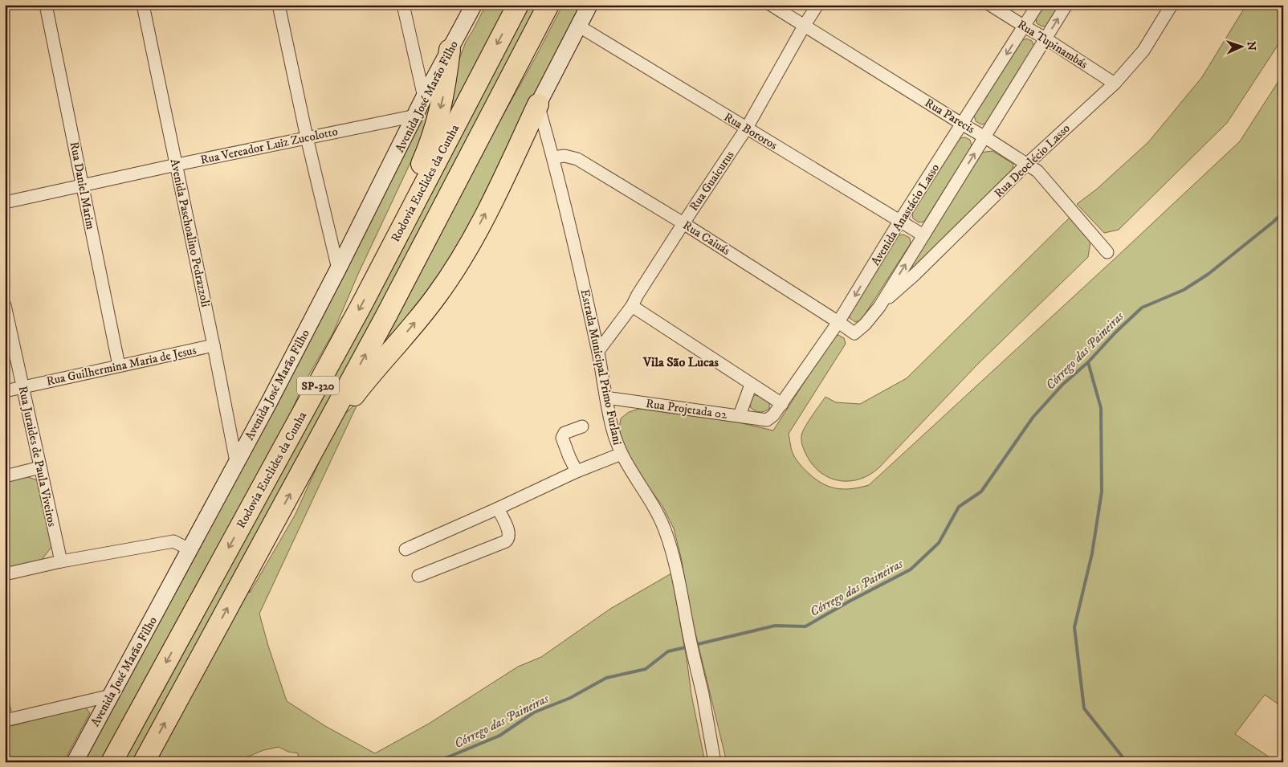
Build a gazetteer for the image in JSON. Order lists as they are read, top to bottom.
{
  "streets": {
    "highway": ["Rodovia Euclides da Cunha", "SP-320"],
    "main road": ["Avenida José Marão Filho"],
    "street": [
      "Rua Tupinambás",
      "Rua Parecis",
      "Rua Bororos",
      "Rua Vereador Luiz Zucolotto",
      "Rua Deoclécio Lasso",
      "Rua Guaicurus",
      "Rua Daniel Marim",
      "Avenida Anastácio Lasso",
      "Avenida Paschoalino Pedrazzoli",
      "Rua Caiuás",
      "Rua Guilhermina Maria de Jesus",
      "Estrada Municipal Primo Furlani",
      "Rua Projetada 02",
      "Rua Juraides de Paula Viveiros"
    ]
  },
  "crossings": [
    ["Rua Tupinambás", "Rua Deoclécio Lasso"],
    ["Rua Tupinambás", "Avenida Anastácio Lasso"],
    ["Avenida José Marão Filho", "Rua Vereador Luiz Zucolotto"],
    ["Avenida José Marão Filho", "Avenida Paschoalino Pedrazzoli"],
    ["Rua Parecis", "Rua Deoclécio Lasso"],
    ["Rua Parecis", "Rua Guaicurus"],
    ["Rua Parecis", "Avenida Anastácio Lasso"],
    ["Rua Bororos", "Rua Guaicurus"],
    ["Rua Bororos", "Avenida Anastácio Lasso"],
    ["Rua Vereador Luiz Zucolotto", "Rua Daniel Marim"],
    ["Rua Vereador Luiz Zucolotto", "Avenida Paschoalino Pedrazzoli"],
    ["Rua Deoclécio Lasso", "Rua Caiuás"],
    ["Rua Guaicurus", "Rua Caiuás"],
    ["Rua Guaicurus", "Estrada Municipal Primo Furlani"],
    ["Rua Daniel Marim", "Rua Guilhermina Maria de Jesus"],
    ["Avenida Anastácio Lasso", "Rua Caiuás"],
    ["Avenida Anastácio Lasso", "Rua Projetada 02"],
    ["Avenida Paschoalino Pedrazzoli", "Rua Guilhermina Maria de Jesus"],
    ["Rua Caiuás", "Estrada Municipal Primo Furlani"],
    ["Rua Guilhermina Maria de Jesus", "Rua Juraides de Paula Viveiros"],
    ["Estrada Municipal Primo Furlani", "Rua Projetada 02"]
  ],
  "districts": ["Vila São Lucas"],
  "water": ["Córrego das Paineiras"],
  "north": "right"
}
